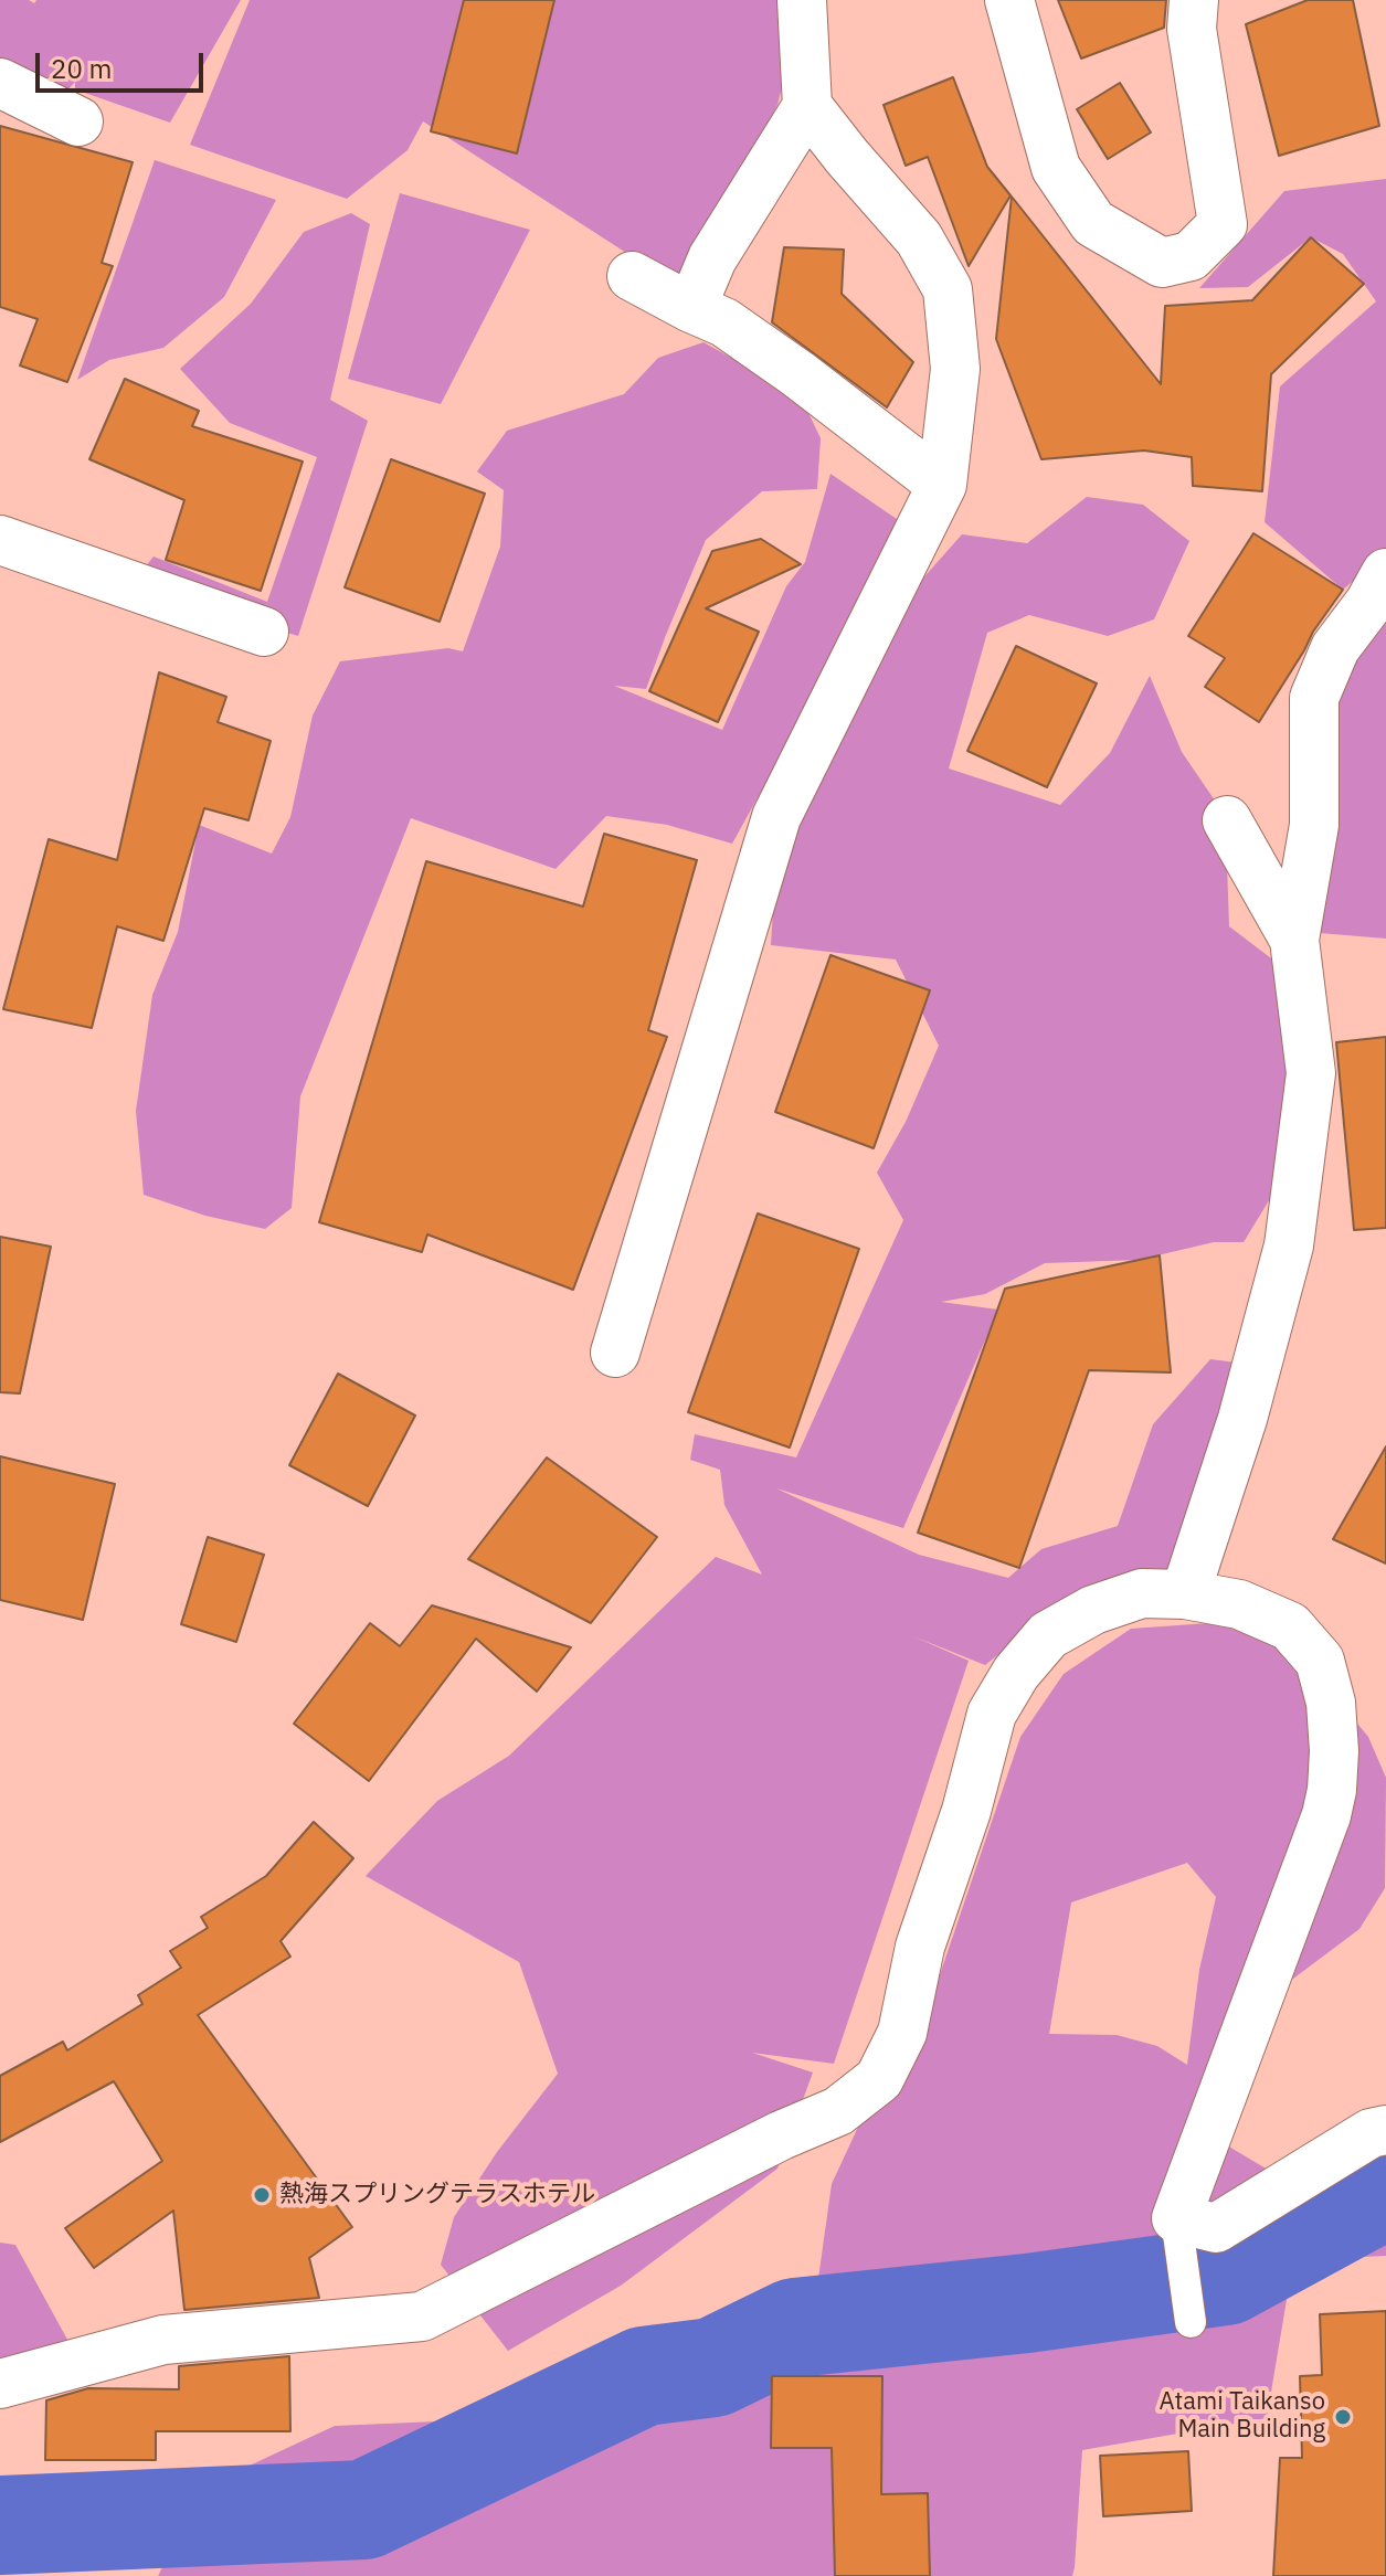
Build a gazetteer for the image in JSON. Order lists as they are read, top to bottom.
{
  "places": ["熱海スプリングテラスホテル", "Atami Taikanso Main Building"],
  "scale_bar": "20 m"
}
